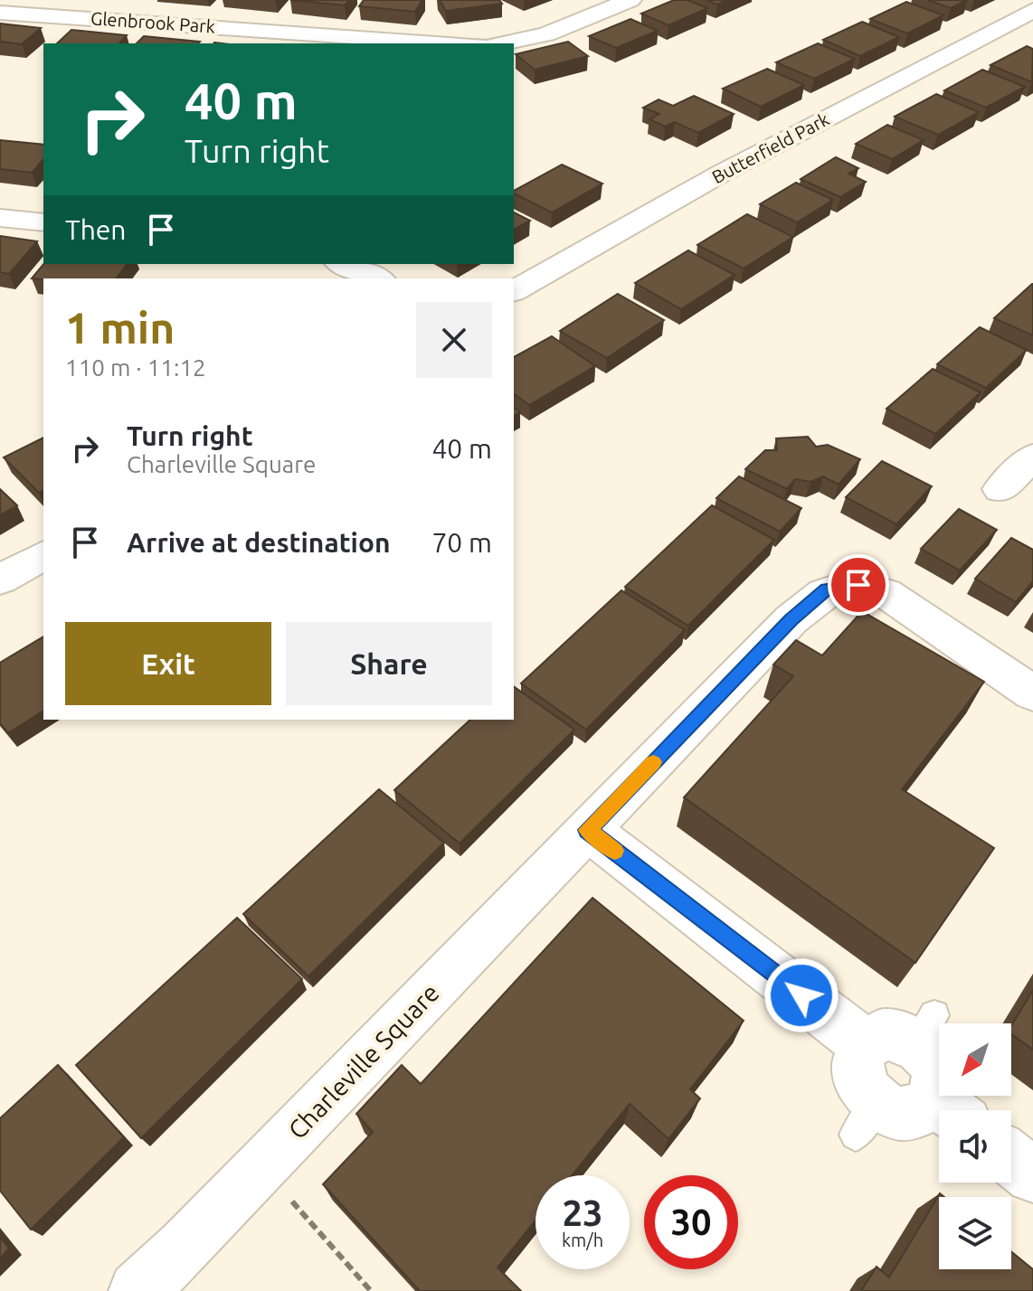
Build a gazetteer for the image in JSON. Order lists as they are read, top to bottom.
{
  "streets": {
    "street": ["Glenbrook Park", "Butterfield Park", "Charleville Square"]
  },
  "north": "bottom left",
  "page": {
    "turn": ["40 m", "Turn right"],
    "then": "Then",
    "heading": ["1 min", "110 m · 11:12"],
    "list": [
      {
        "name": "Turn right",
        "note": "Charleville Square",
        "value": "40 m"
      },
      {
        "name": "Arrive at destination",
        "value": "70 m"
      }
    ],
    "buttons": ["Exit", "Share"],
    "speed": "23 km/h",
    "limit": "30"
  }
}
